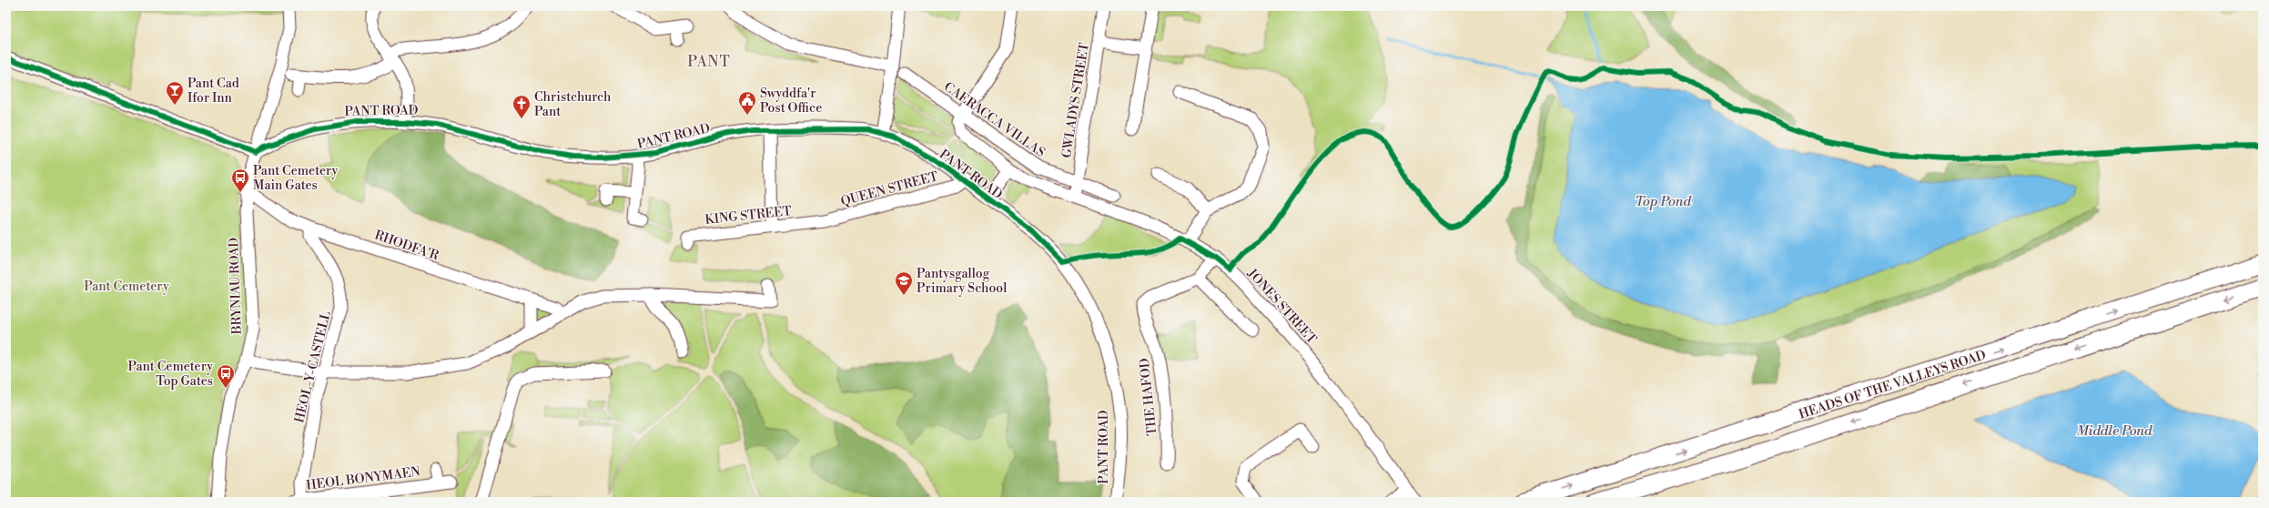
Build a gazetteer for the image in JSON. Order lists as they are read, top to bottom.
{
  "streets": {
    "highway": ["HEADS OF THE VALLEYS ROAD"],
    "street": [
      "GWLADYS STREET",
      "PANT ROAD",
      "CAERACCA VILLAS",
      "QUEEN STREET",
      "KING STREET",
      "RHODFA'R",
      "BRYNIAU ROAD",
      "JONES STREET",
      "HEOL-Y-CASTELL",
      "THE HAFOD",
      "HEOL BONYMAEN"
    ]
  },
  "crossings": [
    ["GWLADYS STREET", "CAERACCA VILLAS"],
    ["GWLADYS STREET", "JONES STREET"],
    ["PANT ROAD", "QUEEN STREET"],
    ["PANT ROAD", "BRYNIAU ROAD"],
    ["CAERACCA VILLAS", "JONES STREET"],
    ["QUEEN STREET", "KING STREET"],
    ["RHODFA'R", "BRYNIAU ROAD"],
    ["RHODFA'R", "HEOL-Y-CASTELL"],
    ["JONES STREET", "THE HAFOD"],
    ["HEOL-Y-CASTELL", "HEOL BONYMAEN"]
  ],
  "districts": ["PANT"],
  "water": ["Top Pond", "Middle Pond"],
  "parks": ["Pant Cemetery"],
  "places": {
    "bar": ["Pant Cad Ifor Inn"],
    "public building": ["Swyddfa'r Post Office"],
    "church": ["Christchurch Pant"],
    "bus stop": ["Pant Cemetery Main Gates", "Pant Cemetery Top Gates"],
    "school or university": ["Pantysgallog Primary School"]
  }
}
